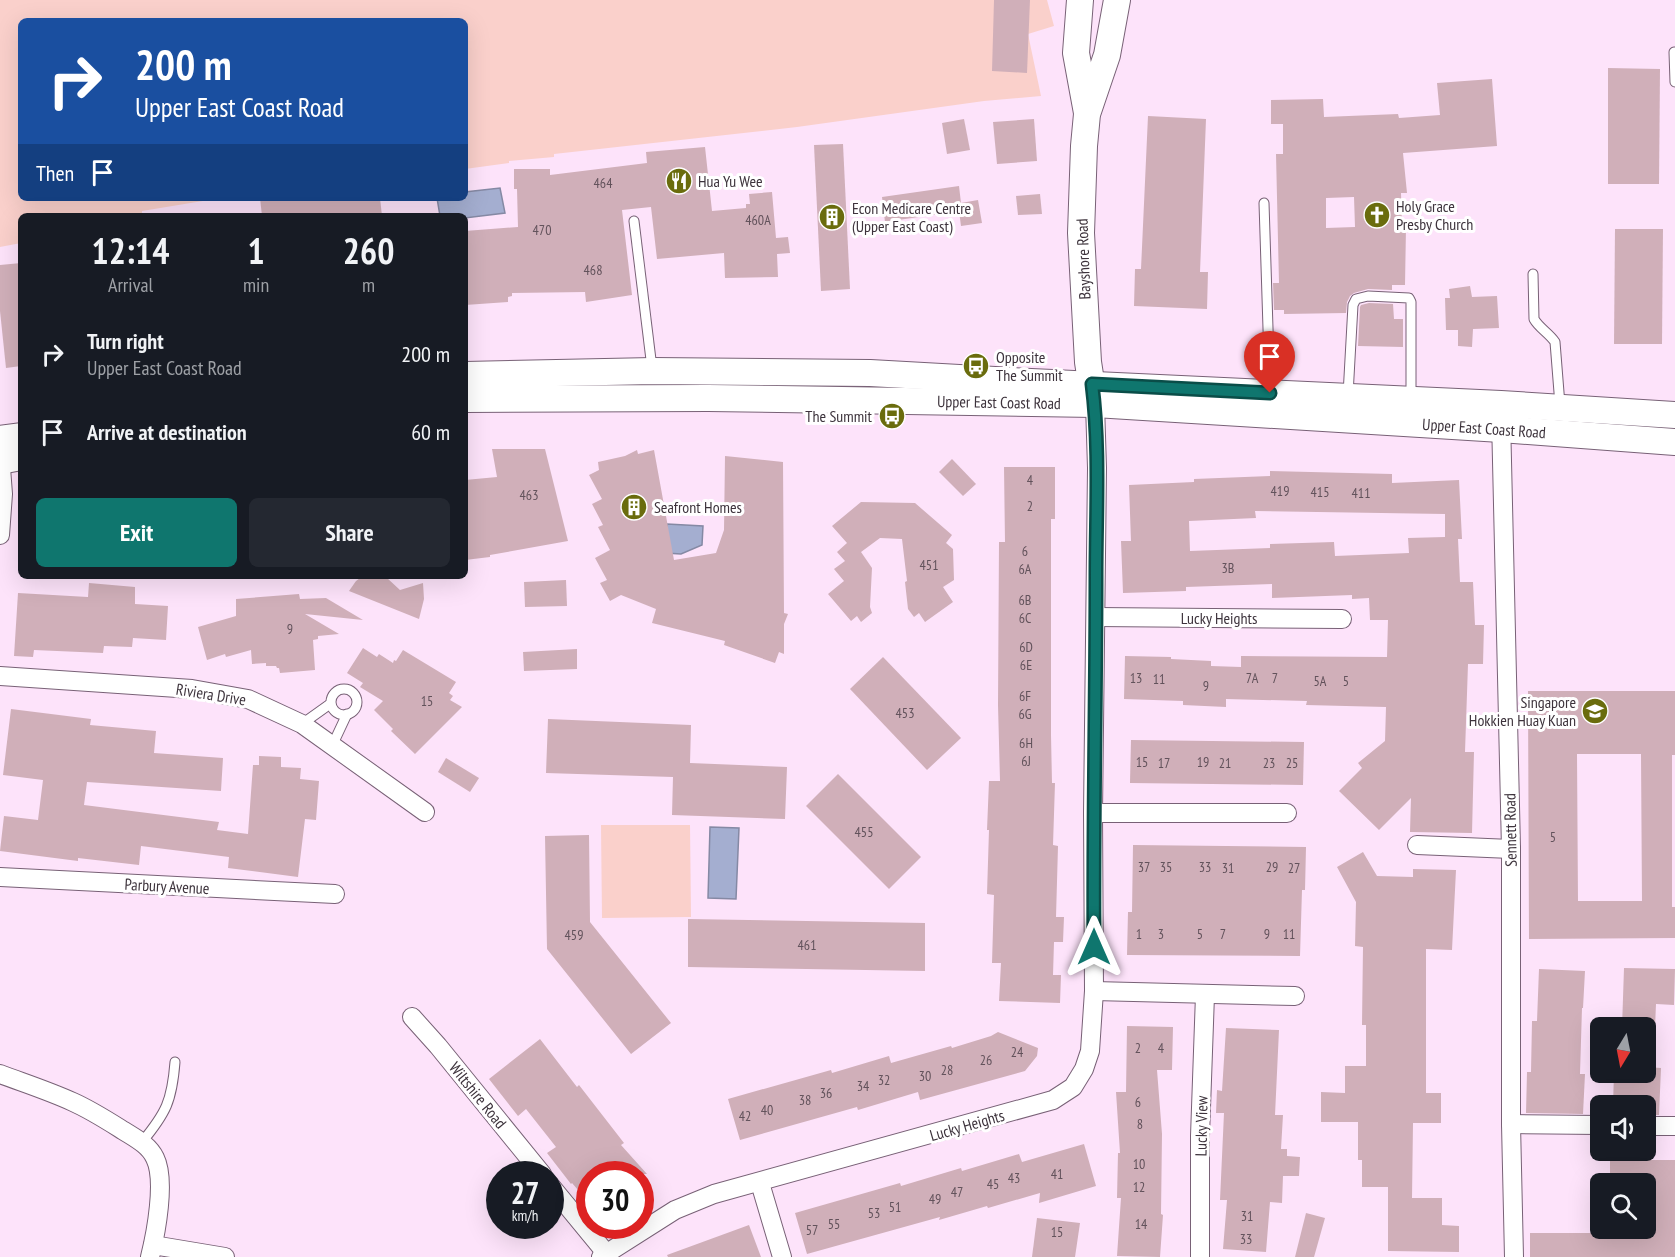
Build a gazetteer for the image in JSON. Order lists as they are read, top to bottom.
{
  "streets": {
    "main road": ["Bayshore Road", "Upper East Coast Road"],
    "street": [
      "Lucky Heights",
      "Riviera Drive",
      "Sennett Road",
      "Parbury Avenue",
      "Wiltshire Road",
      "Lucky View"
    ]
  },
  "crossings": [
    ["Bayshore Road", "Upper East Coast Road"],
    ["Bayshore Road", "Lucky Heights"],
    ["Upper East Coast Road", "Lucky Heights"],
    ["Upper East Coast Road", "Sennett Road"]
  ],
  "places": {
    "restaurant": ["Hua Yu Wee"],
    "church": ["Holy Grace Presby Church"],
    "building": ["Econ Medicare Centre (Upper East Coast)", "Seafront Homes"],
    "bus stop": ["Opposite The Summit", "The Summit"],
    "school or university": ["Singapore Hokkien Huay Kuan"]
  },
  "house_numbers": [
    "464",
    "460A",
    "470",
    "468",
    "4",
    "419",
    "415",
    "411",
    "463",
    "2",
    "6",
    "451",
    "3B",
    "6A",
    "6B",
    "6C",
    "9",
    "6D",
    "6E",
    "13",
    "7A",
    "7",
    "11",
    "5A",
    "5",
    "9",
    "6F",
    "15",
    "453",
    "6G",
    "6H",
    "6J",
    "15",
    "19",
    "17",
    "21",
    "23",
    "25",
    "455",
    "5",
    "37",
    "35",
    "33",
    "29",
    "31",
    "27",
    "1",
    "3",
    "5",
    "7",
    "9",
    "11",
    "459",
    "461",
    "2",
    "4",
    "24",
    "26",
    "28",
    "30",
    "32",
    "34",
    "36",
    "38",
    "6",
    "40",
    "42",
    "8",
    "10",
    "41",
    "43",
    "45",
    "12",
    "47",
    "49",
    "51",
    "53",
    "31",
    "55",
    "14",
    "57",
    "15",
    "33"
  ],
  "north": "bottom",
  "page": {
    "turn": ["200 m", "Upper East Coast Road"],
    "then": "Then",
    "eta": [
      "12:14",
      "Arrival",
      "1",
      "min",
      "260",
      "m"
    ],
    "list": [
      {
        "name": "Turn right",
        "note": "Upper East Coast Road",
        "value": "200 m"
      },
      {
        "name": "Arrive at destination",
        "value": "60 m"
      }
    ],
    "buttons": ["Exit", "Share"],
    "speed": "27 km/h",
    "limit": "30"
  }
}
